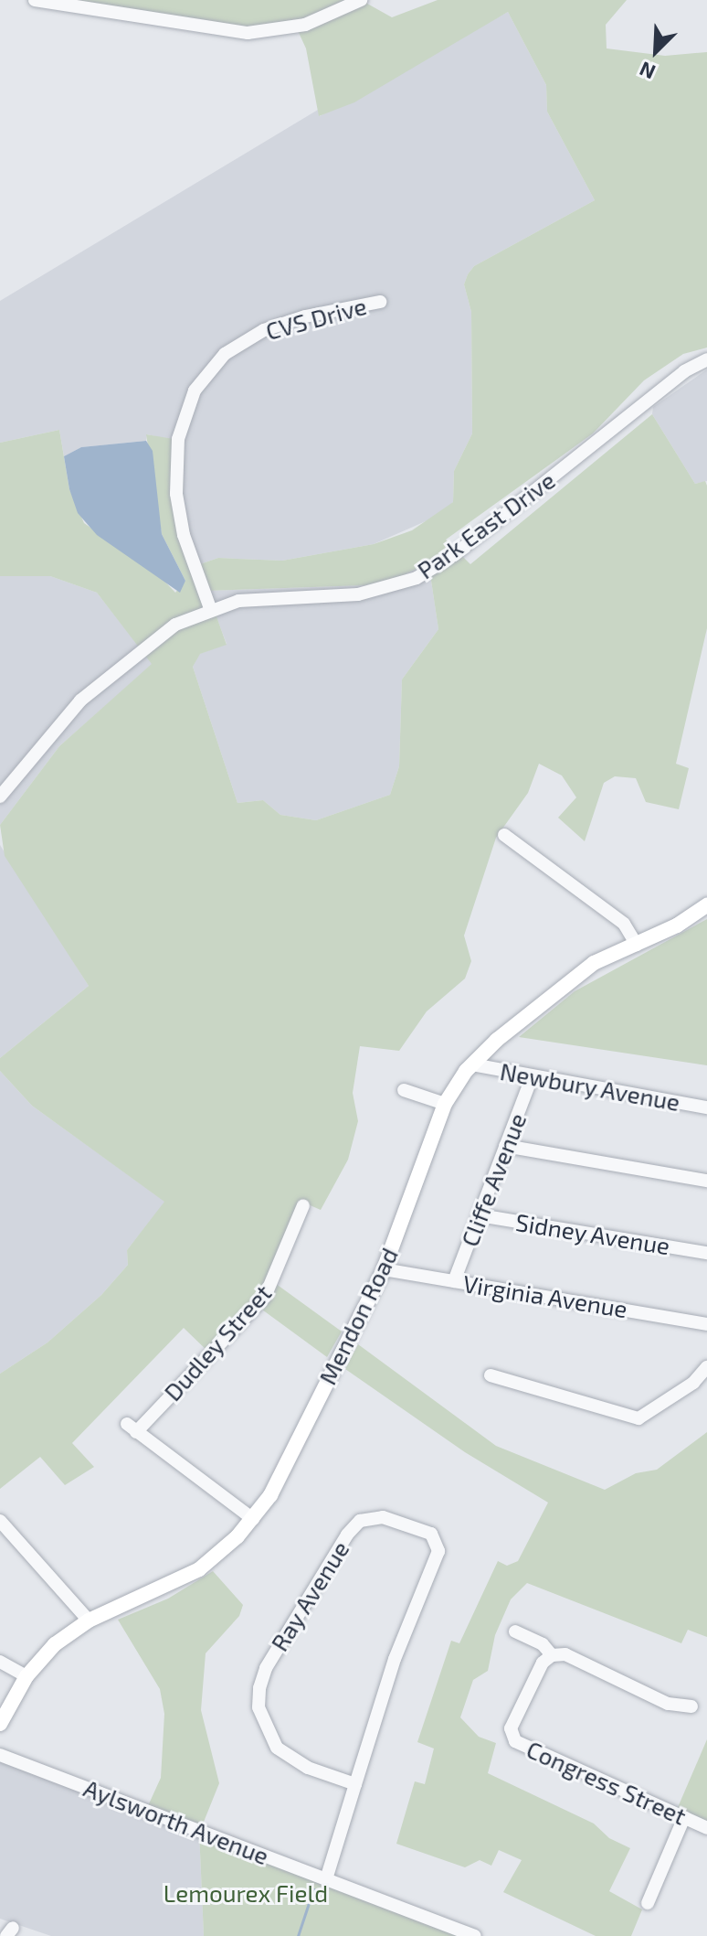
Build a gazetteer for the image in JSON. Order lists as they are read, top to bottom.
{
  "streets": {
    "main road": ["Mendon Road"],
    "street": [
      "CVS Drive",
      "Park East Drive",
      "Newbury Avenue",
      "Cliffe Avenue",
      "Sidney Avenue",
      "Virginia Avenue",
      "Dudley Street",
      "Ray Avenue",
      "Congress Street",
      "Aylsworth Avenue"
    ]
  },
  "crossings": [
    ["CVS Drive", "Park East Drive"],
    ["Newbury Avenue", "Cliffe Avenue"],
    ["Newbury Avenue", "Mendon Road"],
    ["Cliffe Avenue", "Sidney Avenue"],
    ["Cliffe Avenue", "Virginia Avenue"],
    ["Virginia Avenue", "Mendon Road"],
    ["Mendon Road", "Dudley Street"],
    ["Ray Avenue", "Aylsworth Avenue"]
  ],
  "parks": ["Lemourex Field"],
  "north": "bottom left"
}
